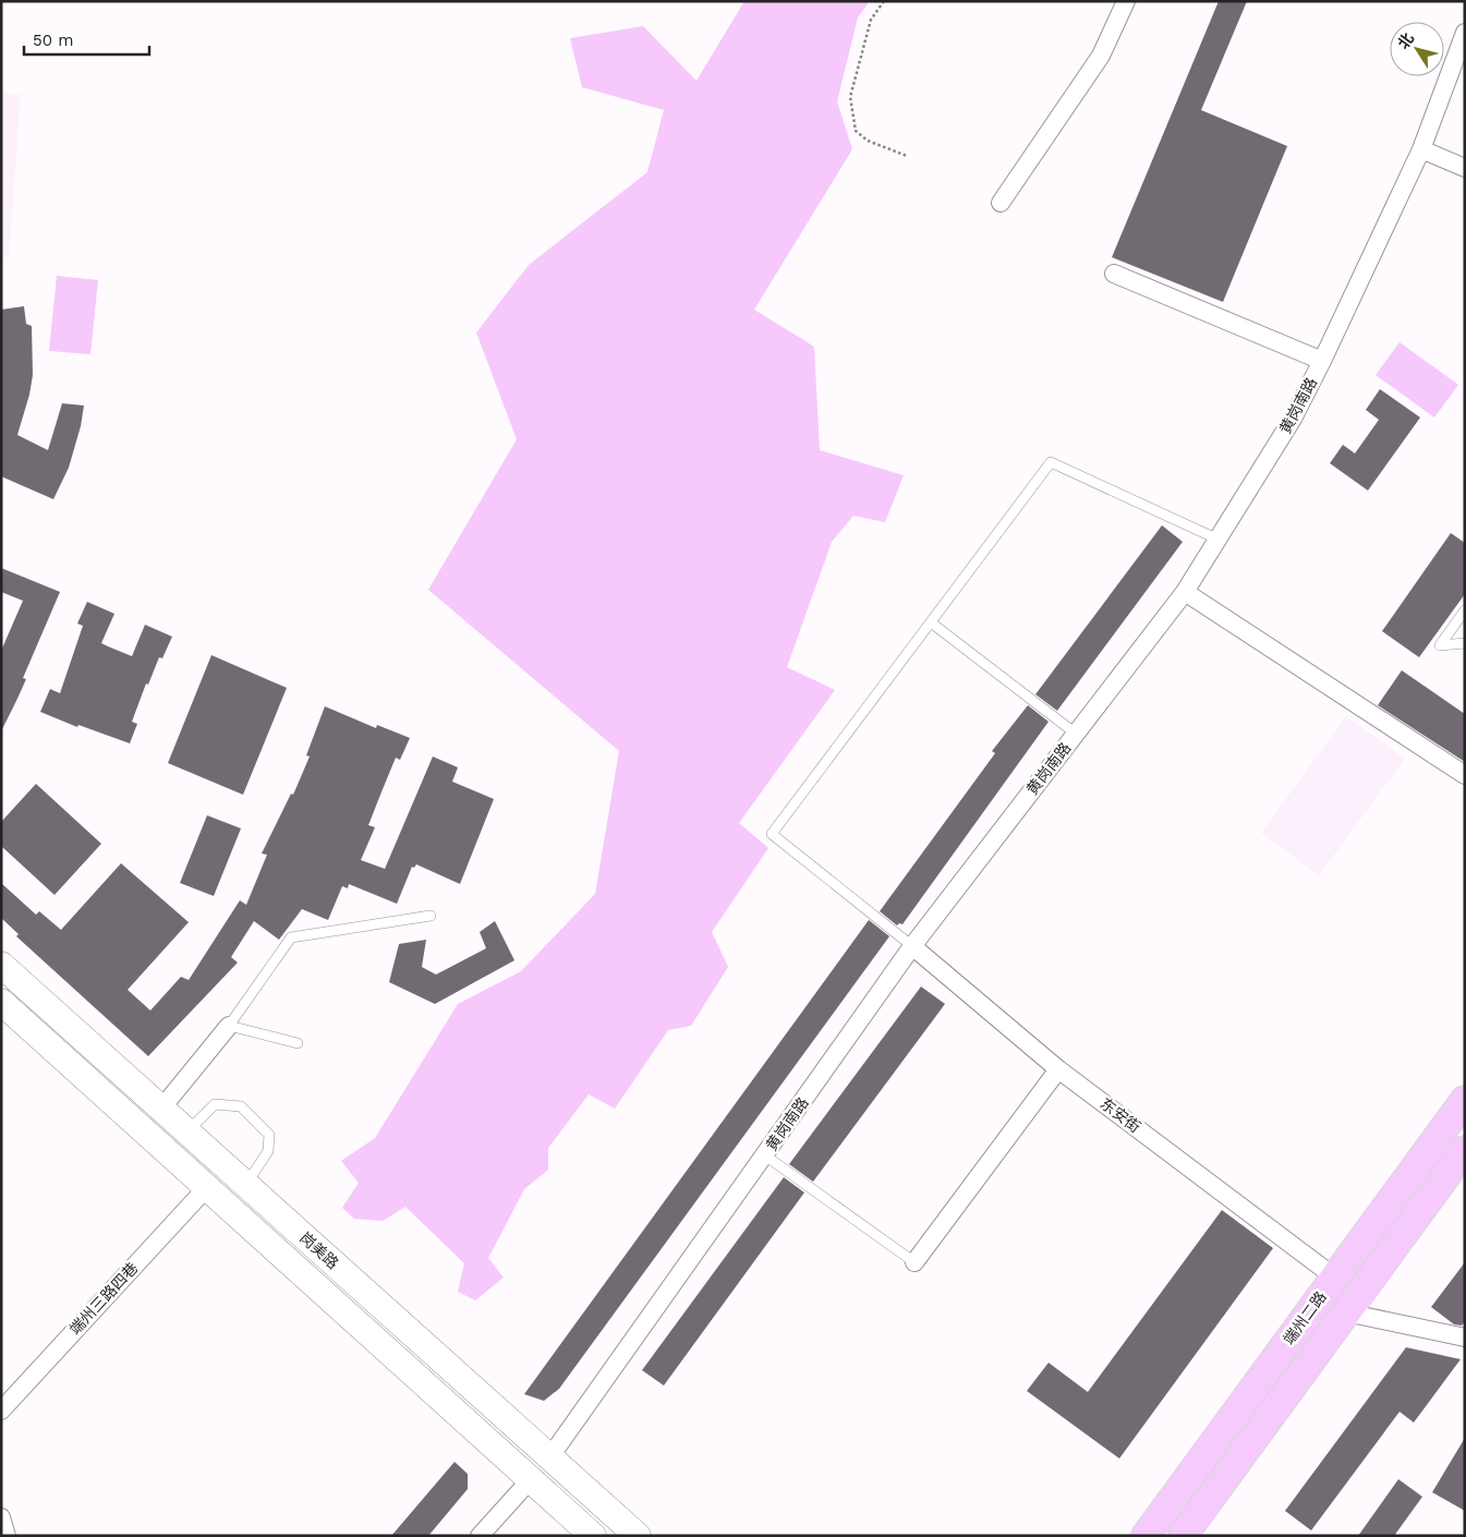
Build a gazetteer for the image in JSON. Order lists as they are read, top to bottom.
{
  "streets": {
    "main road": ["岗美路", "端州二路"],
    "street": ["黄岗南路", "东安街", "端州三路四巷"]
  },
  "crossings": [
    ["黄岗南路", "东安街"],
    ["黄岗南路", "岗美路"],
    ["东安街", "端州二路"],
    ["岗美路", "端州三路四巷"]
  ],
  "scale_bar": "50 m",
  "north": "top left"
}
